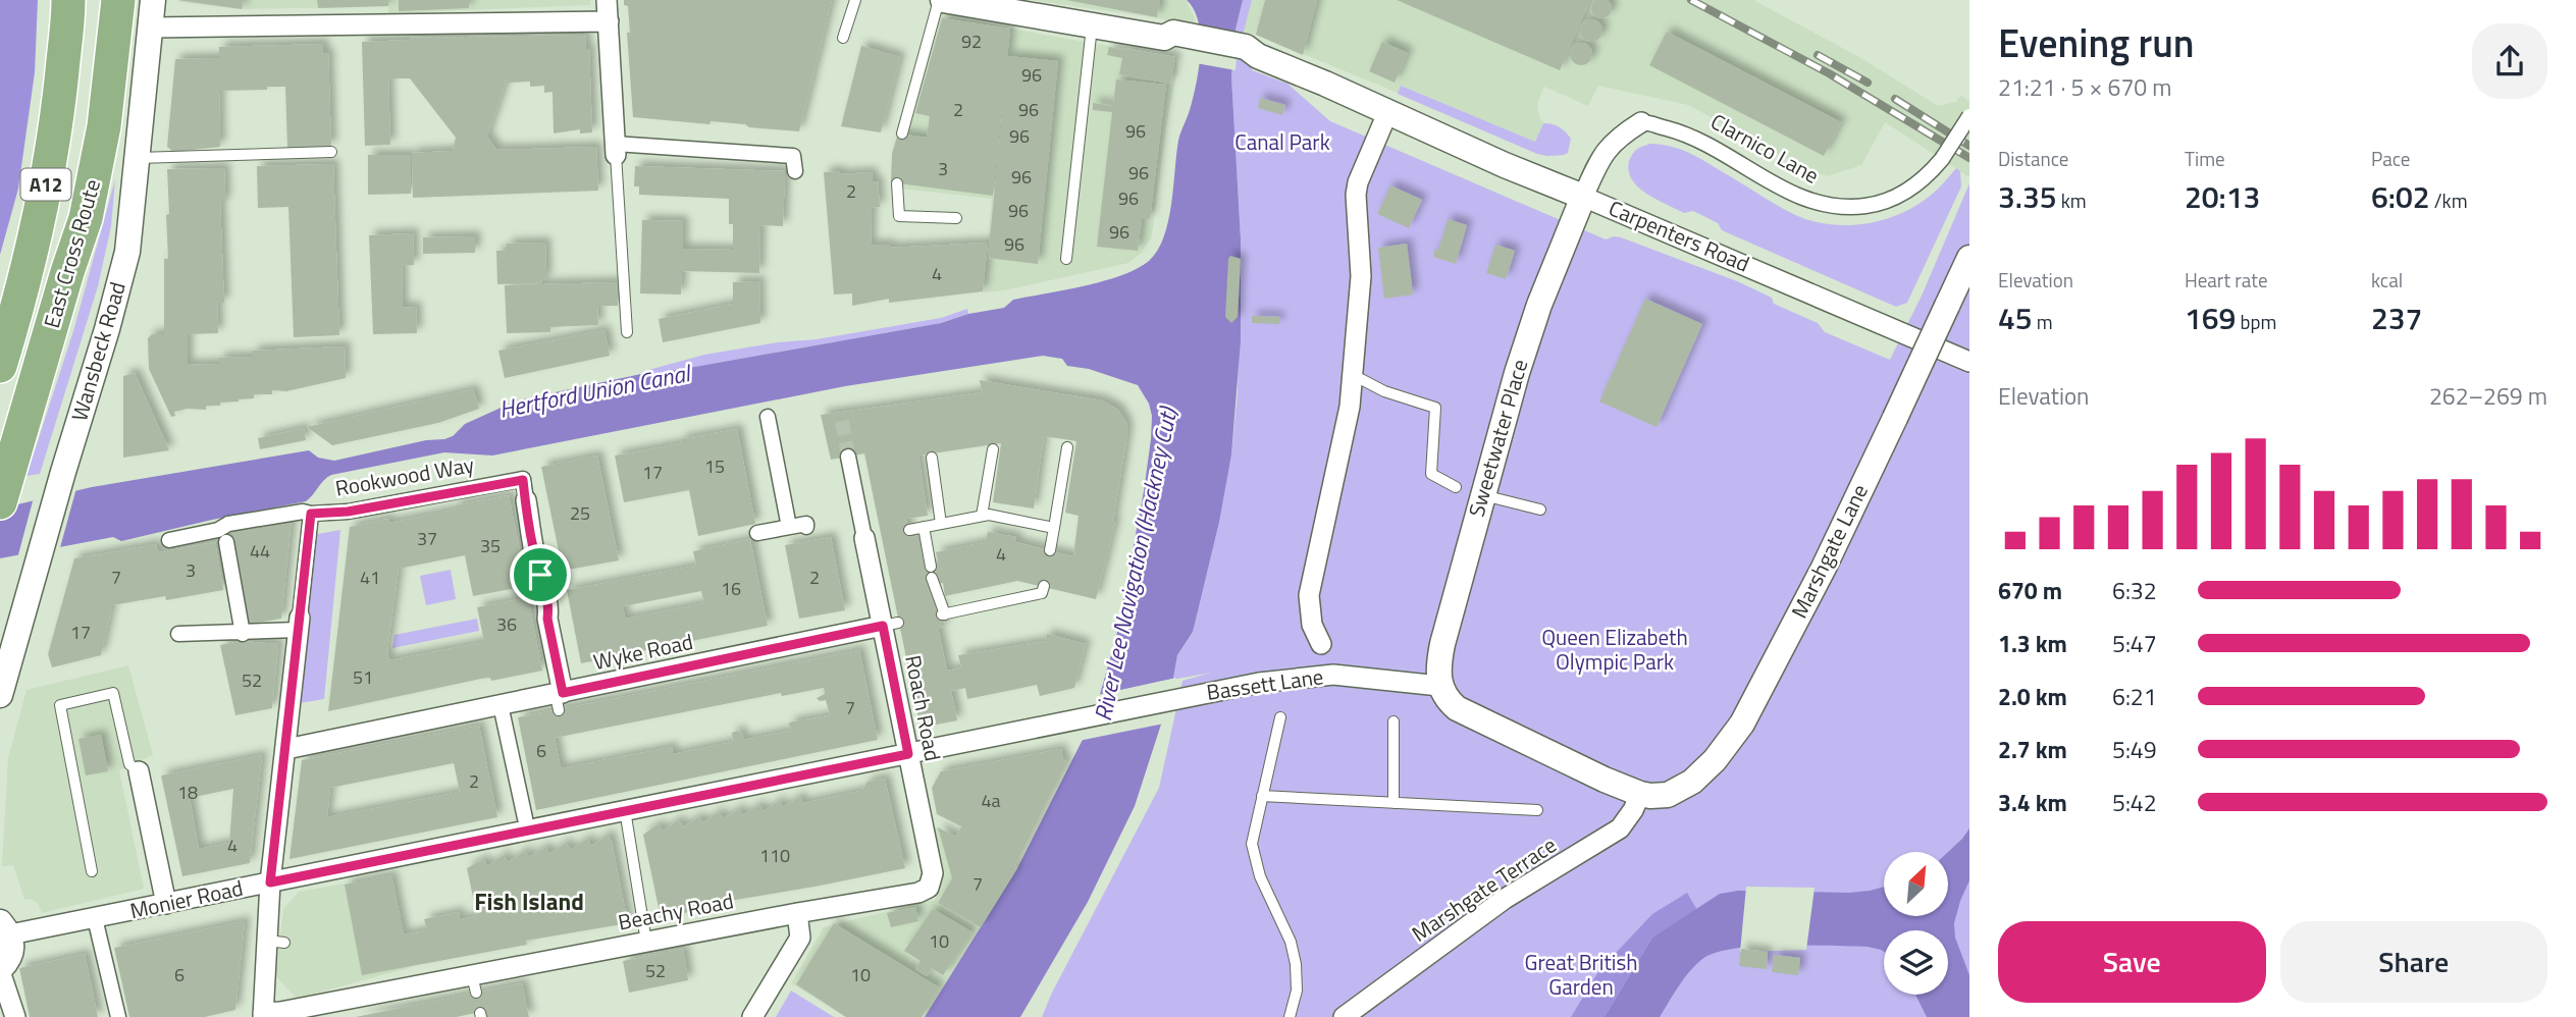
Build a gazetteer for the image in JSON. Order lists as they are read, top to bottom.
{
  "streets": {
    "highway": ["A12", "East Cross Route"],
    "street": [
      "Clarnico Lane",
      "Carpenters Road",
      "Wansbeck Road",
      "Sweetwater Place",
      "Rookwood Way",
      "Marshgate Lane",
      "Wyke Road",
      "Bassett Lane",
      "Roach Road",
      "Marshgate Terrace",
      "Monier Road",
      "Beachy Road"
    ]
  },
  "crossings": [
    ["Clarnico Lane", "Carpenters Road"],
    ["Clarnico Lane", "Sweetwater Place"],
    ["A12", "East Cross Route"],
    ["Carpenters Road", "Sweetwater Place"],
    ["Sweetwater Place", "Bassett Lane"],
    ["Rookwood Way", "Wyke Road"],
    ["Rookwood Way", "Monier Road"],
    ["Rookwood Way", "Beachy Road"],
    ["Marshgate Lane", "Marshgate Terrace"],
    ["Wyke Road", "Roach Road"],
    ["Bassett Lane", "Roach Road"],
    ["Bassett Lane", "Monier Road"],
    ["Roach Road", "Monier Road"],
    ["Roach Road", "Beachy Road"]
  ],
  "districts": ["Fish Island"],
  "water": ["Hertford Union Canal", "River Lee Navigation (Hackney Cut)"],
  "parks": ["Canal Park", "Queen Elizabeth Olympic Park", "Great British Garden"],
  "house_numbers": [
    "92",
    "96",
    "2",
    "96",
    "96",
    "96",
    "3",
    "96",
    "96",
    "2",
    "96",
    "96",
    "96",
    "96",
    "4",
    "15",
    "17",
    "25",
    "37",
    "35",
    "44",
    "4",
    "3",
    "7",
    "41",
    "2",
    "16",
    "36",
    "17",
    "51",
    "52",
    "7",
    "6",
    "2",
    "18",
    "4a",
    "4",
    "110",
    "7",
    "10",
    "52",
    "6",
    "10"
  ],
  "north": "top right",
  "page": {
    "heading": ["Evening run", "21:21 · 5 × 670 m"],
    "stats": [
      ["Distance", "3.35 km"],
      ["Time", "20:13"],
      ["Pace", "6:02 /km"],
      ["Elevation", "45 m"],
      ["Heart rate", "169 bpm"],
      ["kcal", "237"]
    ],
    "chart": ["Elevation", "262–269 m"],
    "list": [
      {
        "name": "670 m",
        "note": "6:32"
      },
      {
        "name": "1.3 km",
        "note": "5:47"
      },
      {
        "name": "2.0 km",
        "note": "6:21"
      },
      {
        "name": "2.7 km",
        "note": "5:49"
      },
      {
        "name": "3.4 km",
        "note": "5:42"
      }
    ],
    "buttons": ["Save", "Share"]
  }
}
